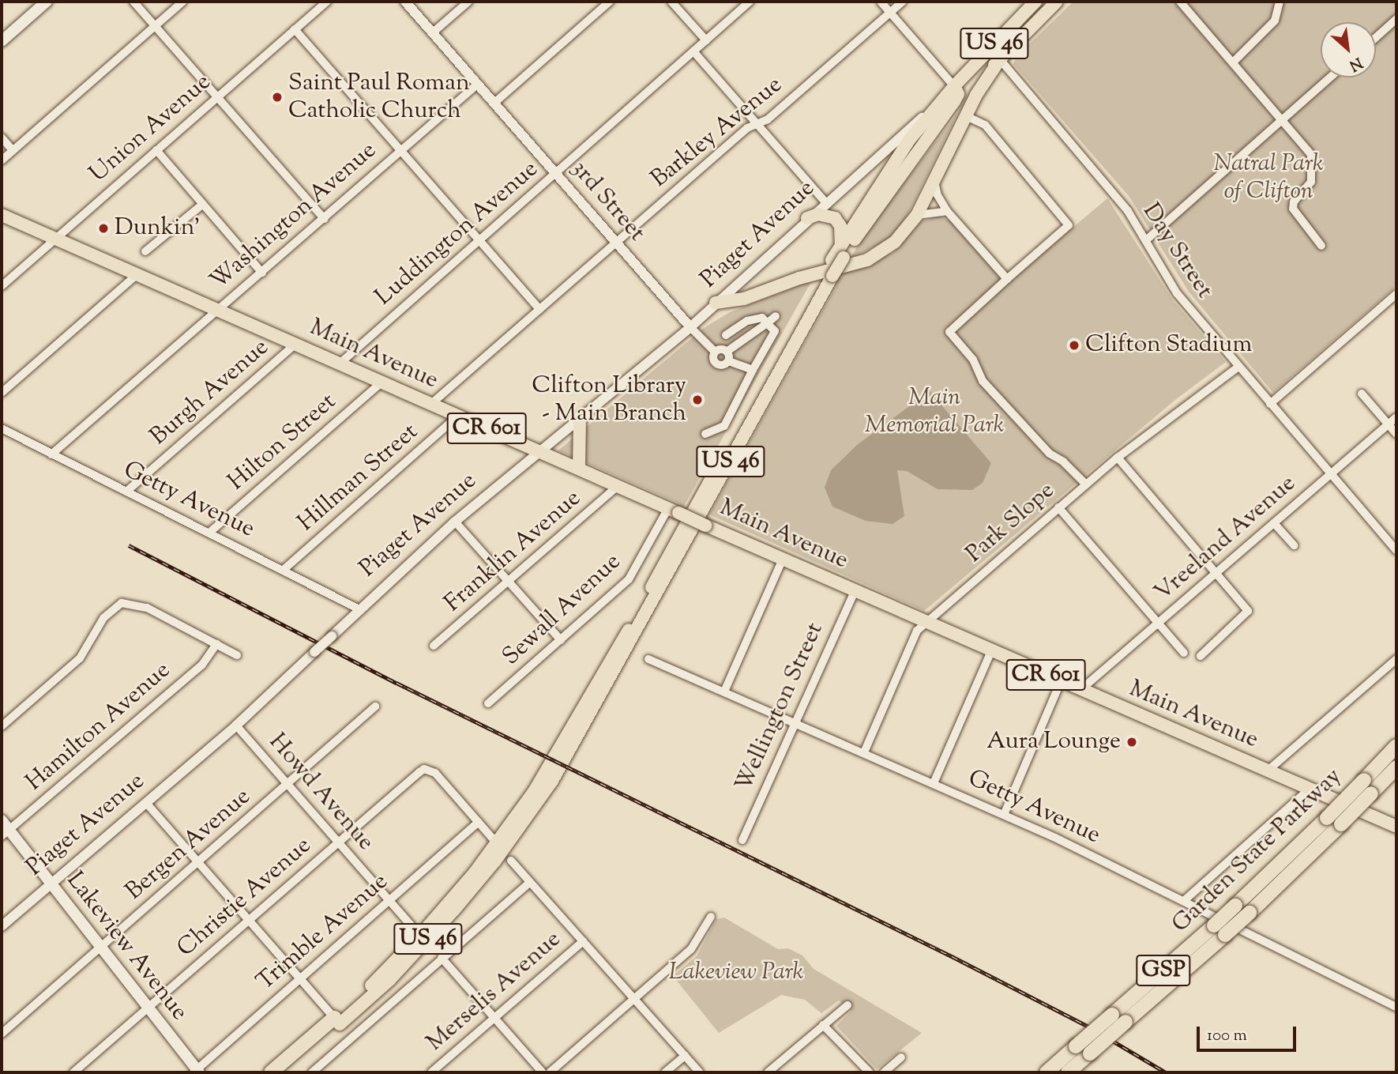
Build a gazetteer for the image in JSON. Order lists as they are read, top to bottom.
{
  "streets": {
    "highway": ["US 46", "Garden State Parkway", "GSP"],
    "main road": [
      "Piaget Avenue",
      "Main Avenue",
      "CR 601",
      "Lakeview Avenue"
    ],
    "street": [
      "Union Avenue",
      "Barkley Avenue",
      "3rd Street",
      "Washington Avenue",
      "Luddington Avenue",
      "Day Street",
      "Burgh Avenue",
      "Hilton Street",
      "Hillman Street",
      "Getty Avenue",
      "Park Slope",
      "Vreeland Avenue",
      "Franklin Avenue",
      "Sewall Avenue",
      "Wellington Street",
      "Hamilton Avenue",
      "Howd Avenue",
      "Bergen Avenue",
      "Christie Avenue",
      "Trimble Avenue",
      "Merselis Avenue"
    ]
  },
  "crossings": [
    ["US 46", "Piaget Avenue"],
    ["US 46", "Day Street"],
    ["US 46", "Howd Avenue"],
    ["Union Avenue", "Main Avenue"],
    ["Barkley Avenue", "3rd Street"],
    ["Barkley Avenue", "Main Avenue"],
    ["3rd Street", "Luddington Avenue"],
    ["3rd Street", "Piaget Avenue"],
    ["Washington Avenue", "Main Avenue"],
    ["Washington Avenue", "Getty Avenue"],
    ["Luddington Avenue", "Main Avenue"],
    ["Piaget Avenue", "Day Street"],
    ["Piaget Avenue", "Main Avenue"],
    ["Piaget Avenue", "Getty Avenue"],
    ["Piaget Avenue", "Howd Avenue"],
    ["Piaget Avenue", "Lakeview Avenue"],
    ["Day Street", "Park Slope"],
    ["Day Street", "Vreeland Avenue"],
    ["Main Avenue", "Burgh Avenue"],
    ["Main Avenue", "Hilton Street"],
    ["Main Avenue", "Hillman Street"],
    ["Main Avenue", "Park Slope"],
    ["Main Avenue", "Vreeland Avenue"],
    ["Main Avenue", "Franklin Avenue"],
    ["Main Avenue", "Sewall Avenue"],
    ["Main Avenue", "Wellington Street"],
    ["Burgh Avenue", "Getty Avenue"],
    ["Hilton Street", "Getty Avenue"],
    ["Hillman Street", "Getty Avenue"],
    ["Getty Avenue", "Park Slope"],
    ["Getty Avenue", "Wellington Street"],
    ["Hamilton Avenue", "Lakeview Avenue"],
    ["Howd Avenue", "Bergen Avenue"],
    ["Howd Avenue", "Christie Avenue"],
    ["Howd Avenue", "Trimble Avenue"],
    ["Bergen Avenue", "Lakeview Avenue"],
    ["Christie Avenue", "Trimble Avenue"],
    ["Christie Avenue", "Lakeview Avenue"],
    ["Trimble Avenue", "Lakeview Avenue"]
  ],
  "parks": ["Natral Park of Clifton", "Main Memorial Park", "Lakeview Park"],
  "places": [
    "Saint Paul Roman Catholic Church",
    "Dunkin'",
    "Clifton Stadium",
    "Clifton Library - Main Branch",
    "Aura Lounge"
  ],
  "scale_bar": "100 m",
  "north": "bottom right"
}
